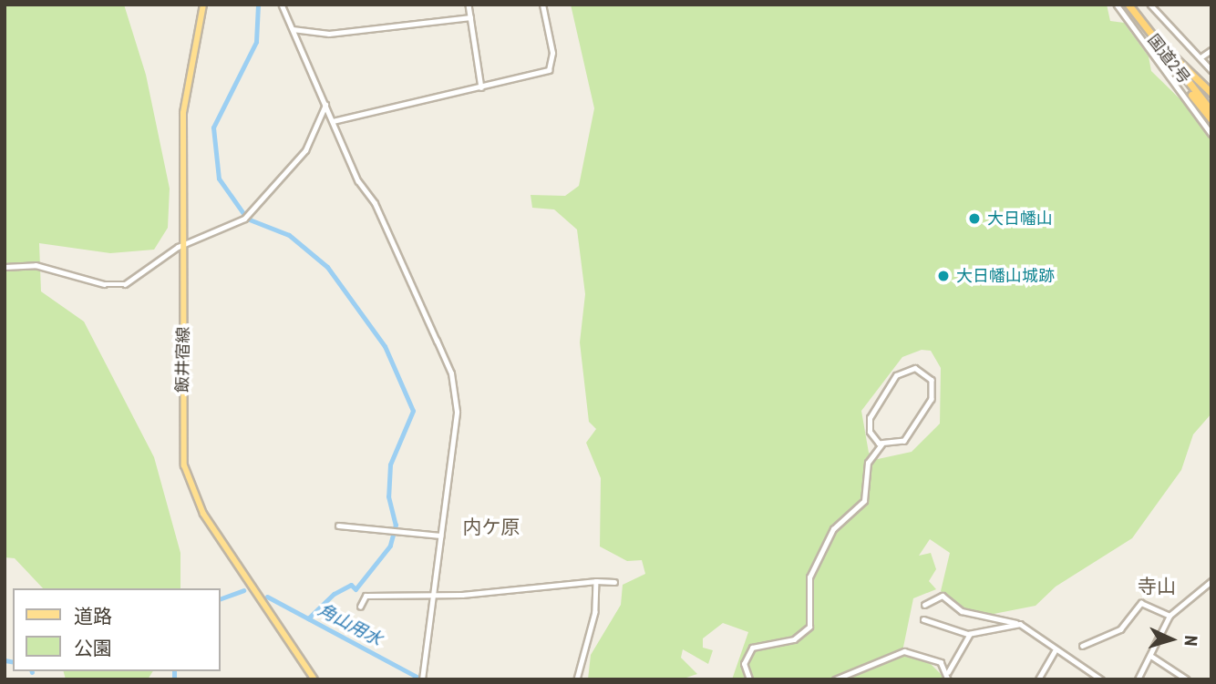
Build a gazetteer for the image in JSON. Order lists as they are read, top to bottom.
{
  "streets": {
    "highway": ["国道2号"],
    "main road": ["飯井宿線"]
  },
  "districts": ["内ケ原", "寺山"],
  "water": ["角山用水"],
  "places": ["大日幡山", "大日幡山城跡"],
  "legend": ["道路", "公園"],
  "north": "right"
}
